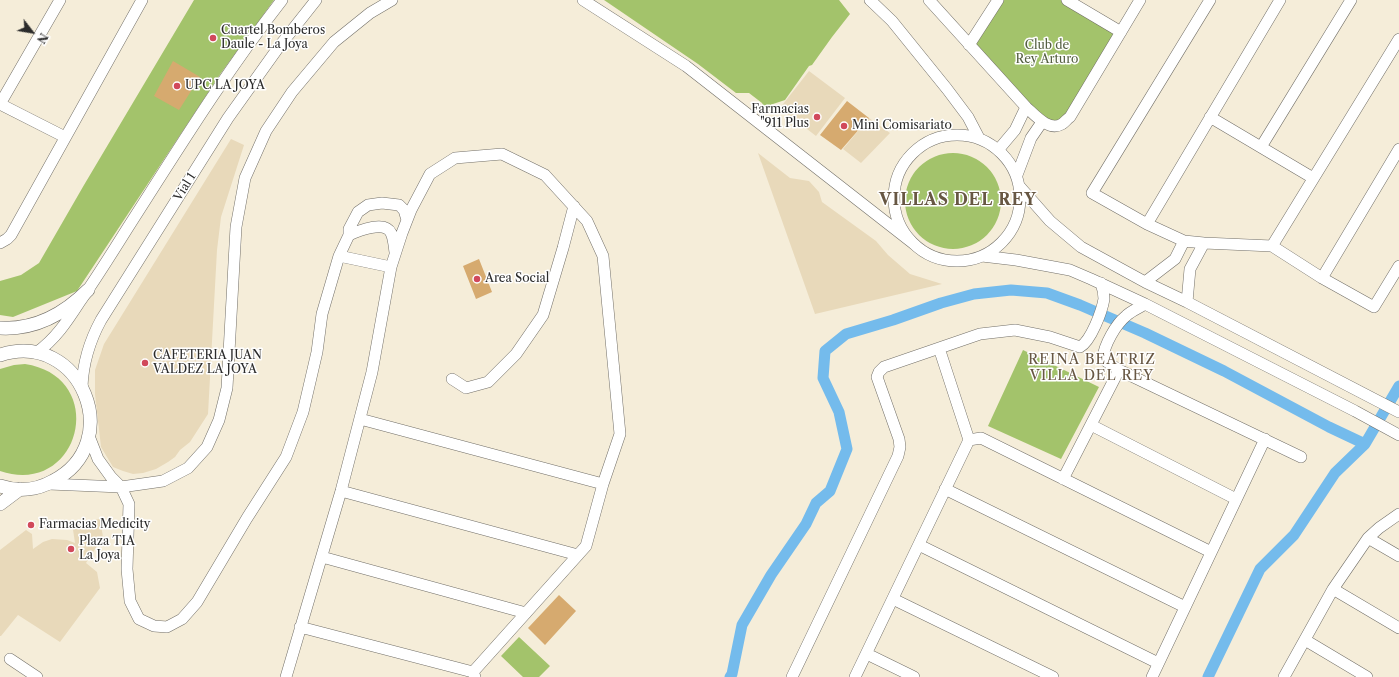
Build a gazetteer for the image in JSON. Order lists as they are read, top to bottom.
{
  "streets": {
    "street": ["Vial 1"]
  },
  "districts": ["VILLAS DEL REY", "REINA BEATRIZ VILLA DEL REY"],
  "parks": ["Club de Rey Arturo"],
  "places": [
    "Cuartel Bomberos Daule - La Joya",
    "UPC LA JOYA",
    "Farmacias \"911 Plus",
    "Mini Comisariato",
    "Area Social",
    "CAFETERIA JUAN VALDEZ LA JOYA",
    "Farmacias Medicity",
    "Plaza TIA La Joya"
  ],
  "north": "bottom right"
}
